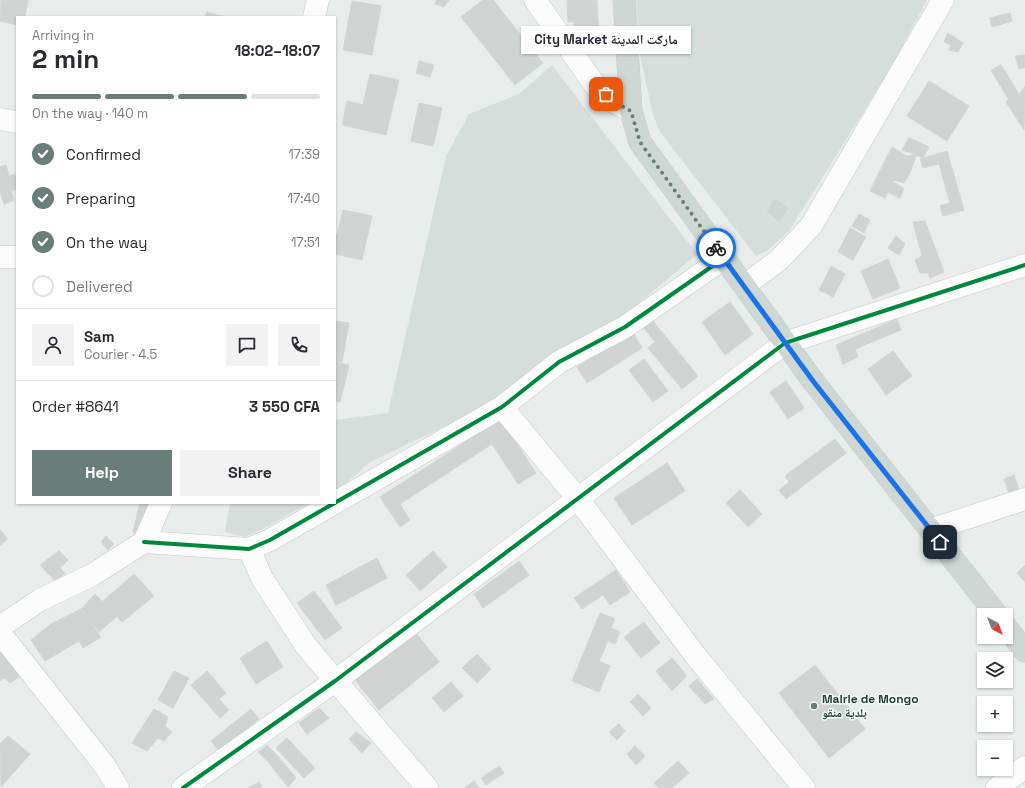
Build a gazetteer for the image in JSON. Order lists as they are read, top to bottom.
{
  "places": ["City Market ماركت المدينة", "Mairie de Mongo بلدية منقو"],
  "north": "bottom right",
  "page": {
    "heading": ["2 min", "Arriving in", "18:02–18:07"],
    "panel": [
      "Sam",
      "Courier · 4.5",
      "Order #8641",
      "3 550 CFA"
    ],
    "bubble": "City Market ماركت المدينة",
    "bar": "On the way · 140 m",
    "list": [
      ["Confirmed", "17:39"],
      ["Preparing", "17:40"],
      ["On the way", "17:51"],
      "Delivered"
    ],
    "buttons": ["Help", "Share"],
    "map_buttons": ["+", "−"]
  }
}
